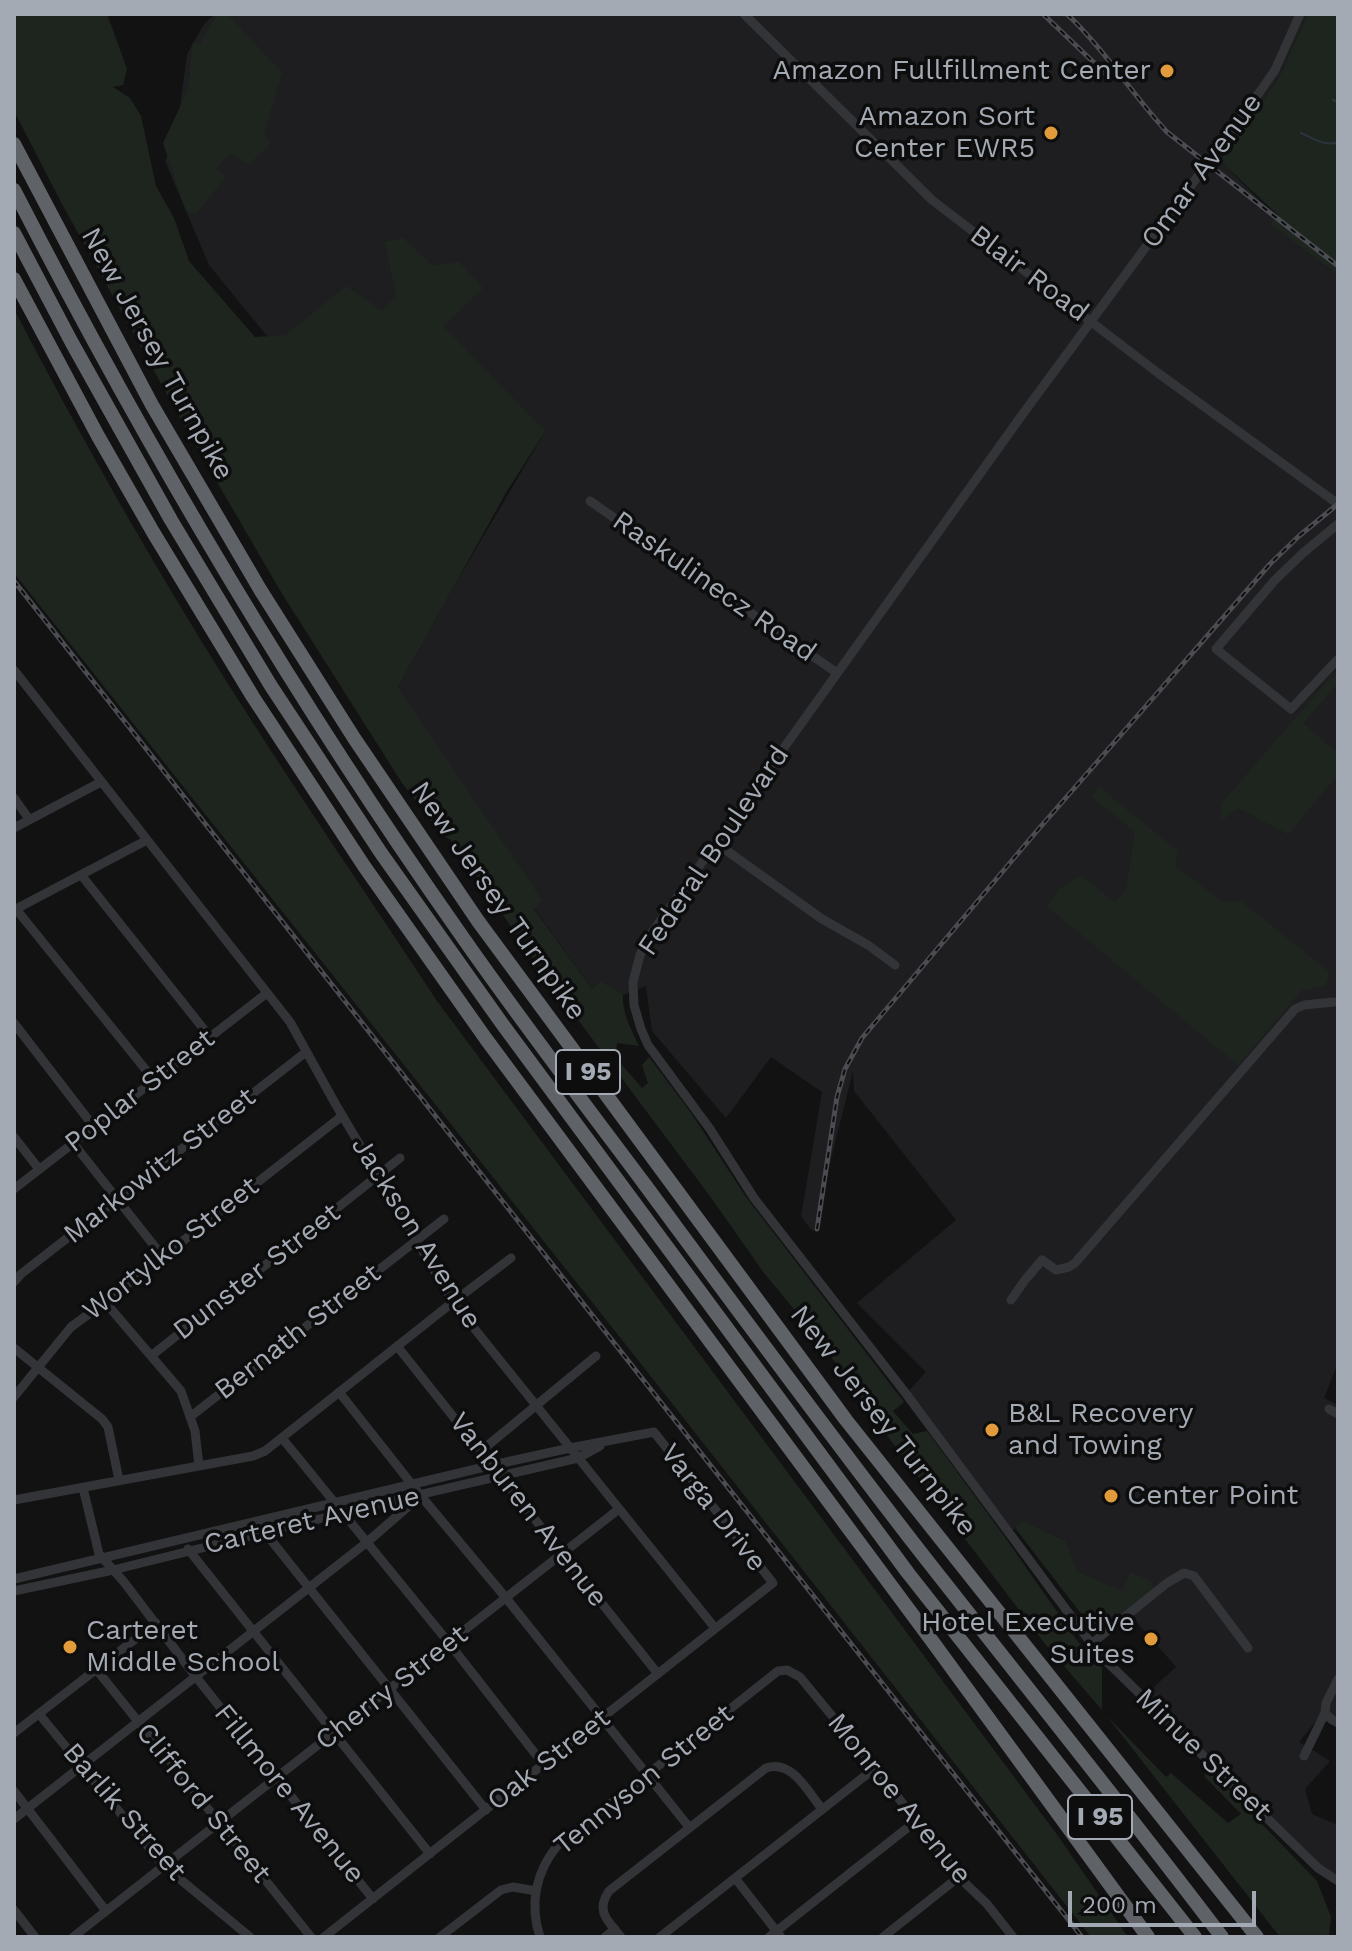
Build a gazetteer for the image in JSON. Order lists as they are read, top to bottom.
{
  "streets": {
    "highway": ["New Jersey Turnpike", "I 95"],
    "street": [
      "Omar Avenue",
      "Blair Road",
      "Raskulinecz Road",
      "Federal Boulevard",
      "Poplar Street",
      "Markowitz Street",
      "Jackson Avenue",
      "Wortylko Street",
      "Dunster Street",
      "Bernath Street",
      "Varga Drive",
      "Vanburen Avenue",
      "Carteret Avenue",
      "Cherry Street",
      "Minue Street",
      "Oak Street",
      "Tennyson Street",
      "Fillmore Avenue",
      "Monroe Avenue",
      "Clifford Street",
      "Barlik Street"
    ]
  },
  "crossings": [
    ["Omar Avenue", "Blair Road"],
    ["Omar Avenue", "Federal Boulevard"],
    ["Blair Road", "Federal Boulevard"],
    ["Raskulinecz Road", "Federal Boulevard"],
    ["Federal Boulevard", "Minue Street"],
    ["Poplar Street", "Jackson Avenue"],
    ["Markowitz Street", "Jackson Avenue"],
    ["Jackson Avenue", "Wortylko Street"],
    ["Jackson Avenue", "Dunster Street"],
    ["Jackson Avenue", "Bernath Street"],
    ["Jackson Avenue", "Carteret Avenue"],
    ["Jackson Avenue", "Cherry Street"],
    ["Jackson Avenue", "Oak Street"],
    ["Varga Drive", "Carteret Avenue"],
    ["Varga Drive", "Oak Street"],
    ["Vanburen Avenue", "Carteret Avenue"],
    ["Vanburen Avenue", "Cherry Street"],
    ["Vanburen Avenue", "Oak Street"],
    ["Carteret Avenue", "Fillmore Avenue"],
    ["Cherry Street", "Fillmore Avenue"],
    ["Cherry Street", "Clifford Street"],
    ["Cherry Street", "Barlik Street"],
    ["Oak Street", "Fillmore Avenue"],
    ["Tennyson Street", "Monroe Avenue"]
  ],
  "places": [
    "Amazon Fullfillment Center",
    "Amazon Sort Center EWR5",
    "B&L Recovery and Towing",
    "Center Point",
    "Hotel Executive Suites",
    "Carteret Middle School"
  ],
  "scale_bar": "200 m"
}
